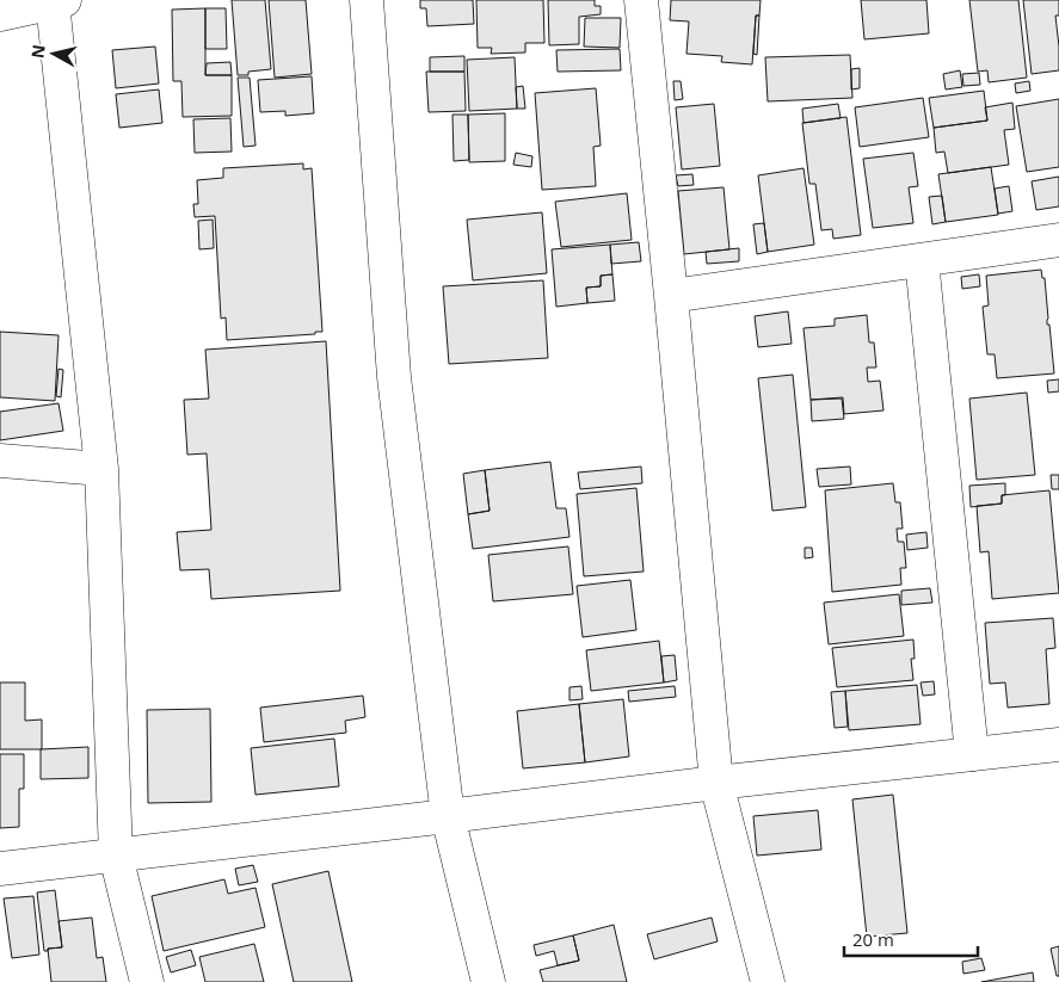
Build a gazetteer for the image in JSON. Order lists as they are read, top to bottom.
{
  "scale_bar": "20 m",
  "north": "left"
}
